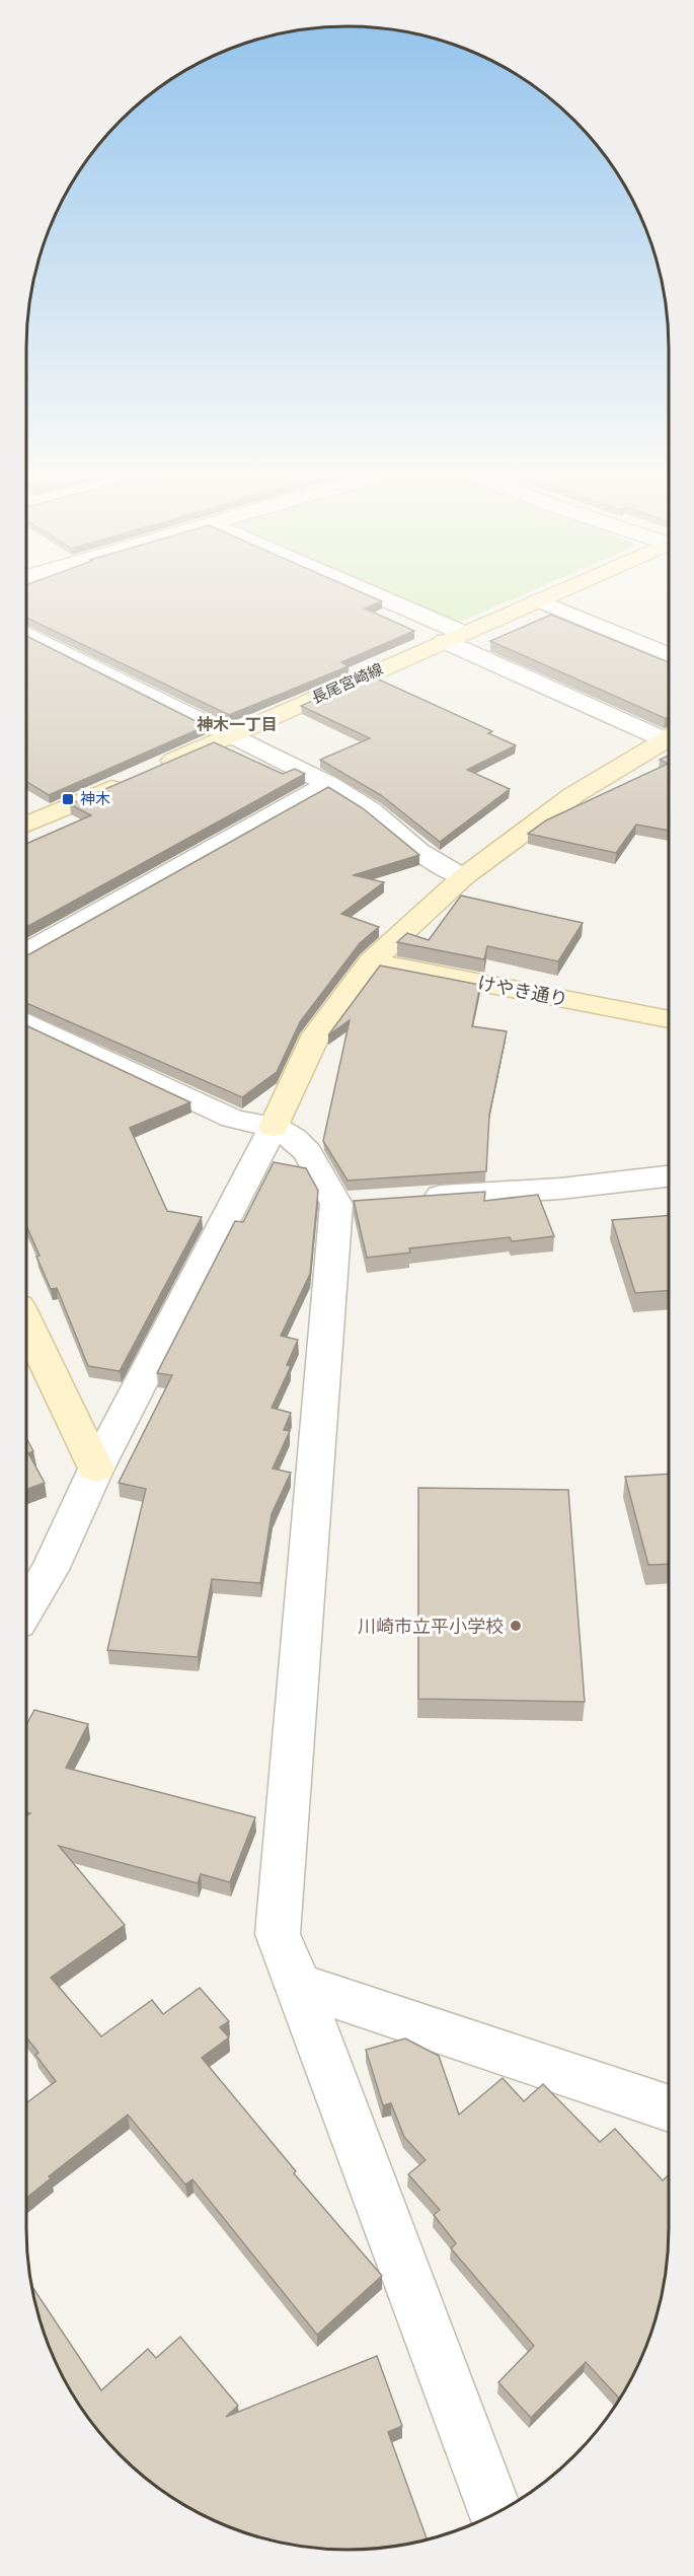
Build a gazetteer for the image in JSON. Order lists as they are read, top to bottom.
{
  "streets": {
    "street": ["長尾宮崎線", "けやき通り"]
  },
  "districts": ["神木一丁目"],
  "places": {
    "transit": ["神木"],
    "other": ["川崎市立平小学校"]
  }
}
